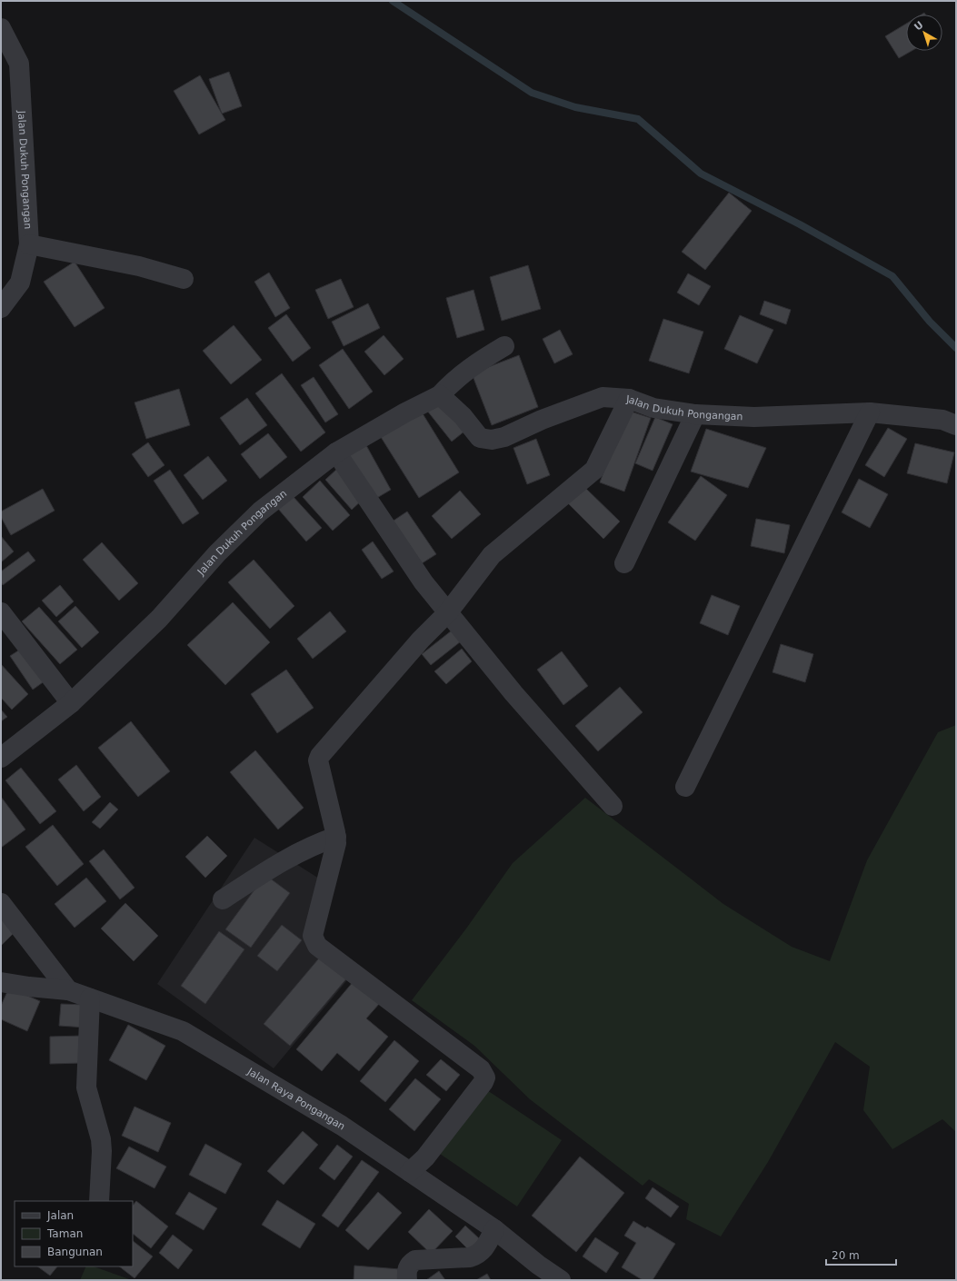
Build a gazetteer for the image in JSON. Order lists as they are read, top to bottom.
{
  "streets": {
    "street": ["Jalan Dukuh Pongangan", "Jalan Raya Pongangan"]
  },
  "legend": ["Jalan", "Taman", "Bangunan"],
  "scale_bar": "20 m",
  "north": "top left"
}
